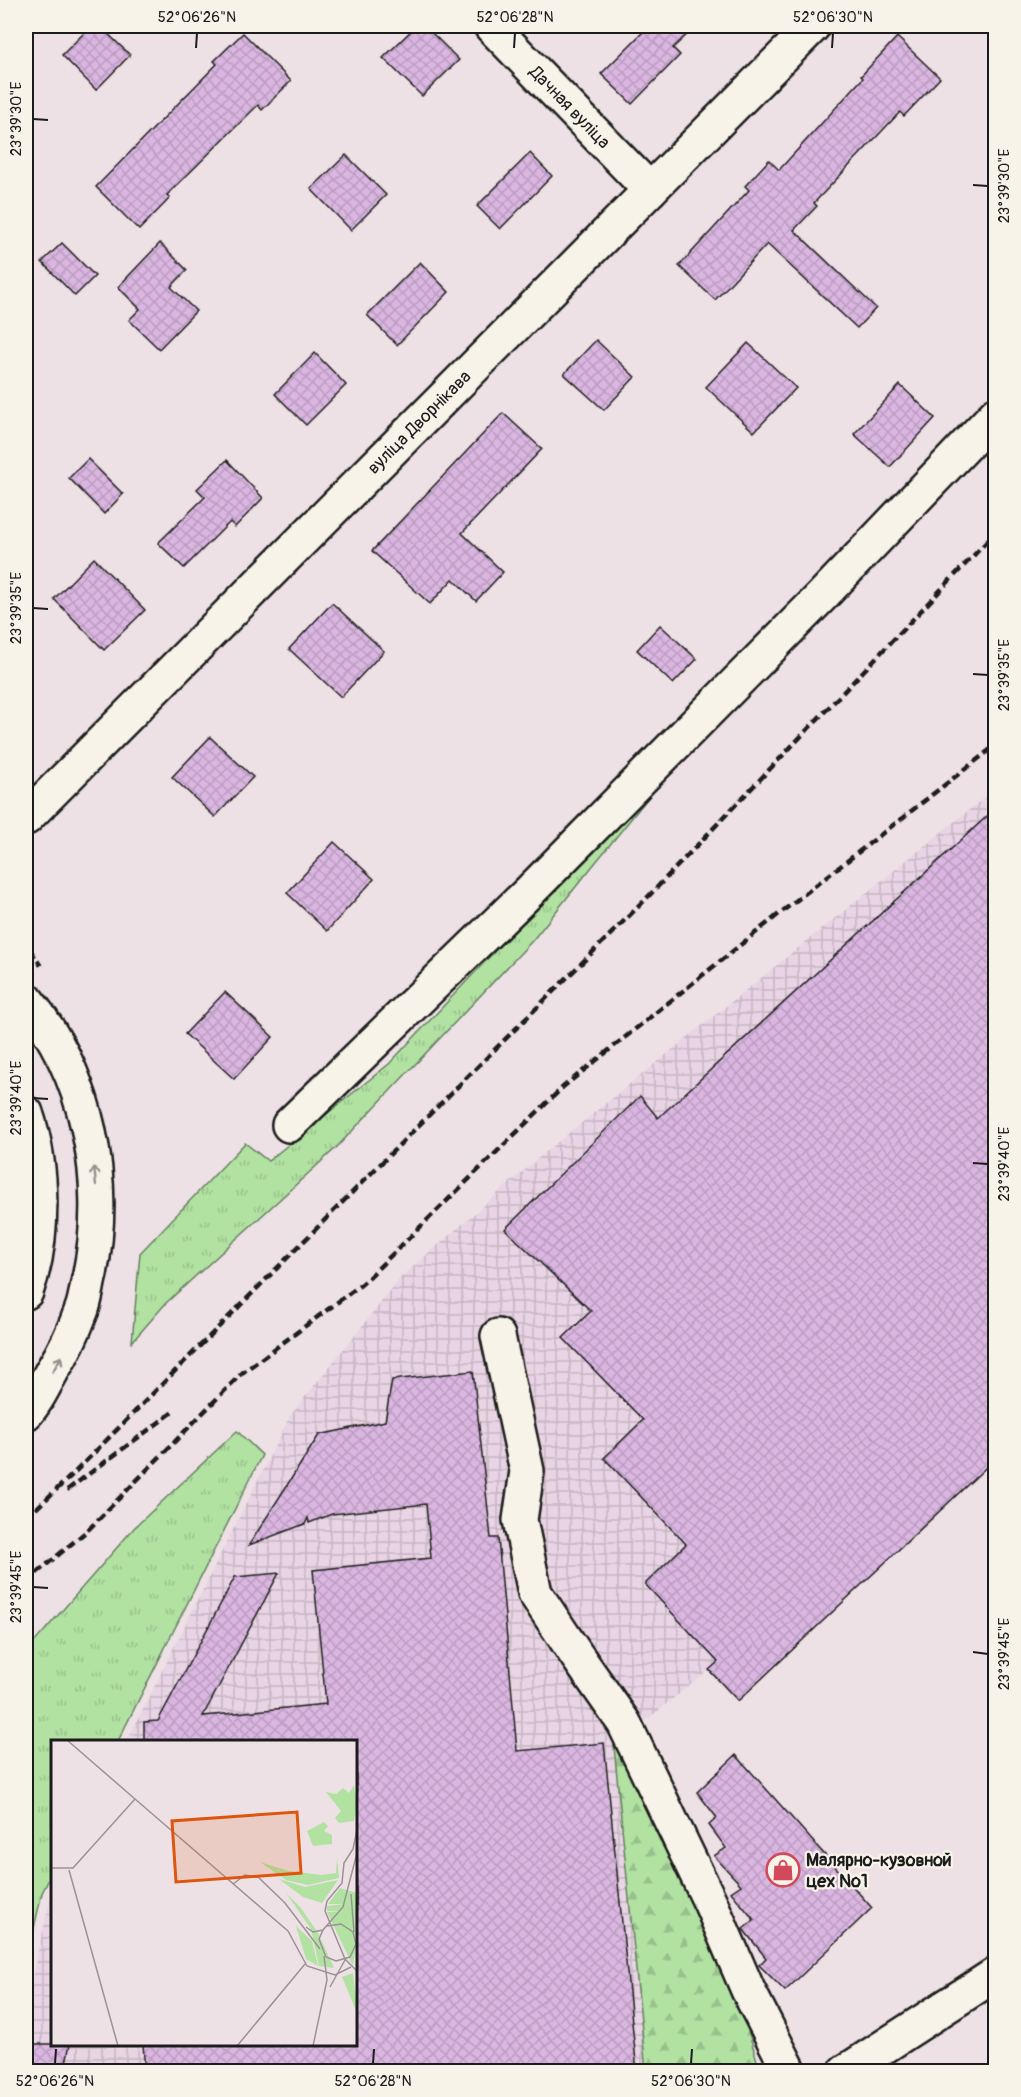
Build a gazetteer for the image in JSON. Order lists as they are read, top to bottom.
{
  "streets": {
    "main road": ["Дачная вуліца", "вуліца Дворнікава"]
  },
  "crossings": [
    ["Дачная вуліца", "вуліца Дворнікава"]
  ],
  "places": {
    "shop": ["Малярно-кузовной цех №1"]
  },
  "coordinates": [
    "52°06'26\"N",
    "52°06'28\"N",
    "52°06'30\"N",
    "23°39'30\"E",
    "23°39'35\"E",
    "23°39'40\"E",
    "23°39'45\"E"
  ]
}
